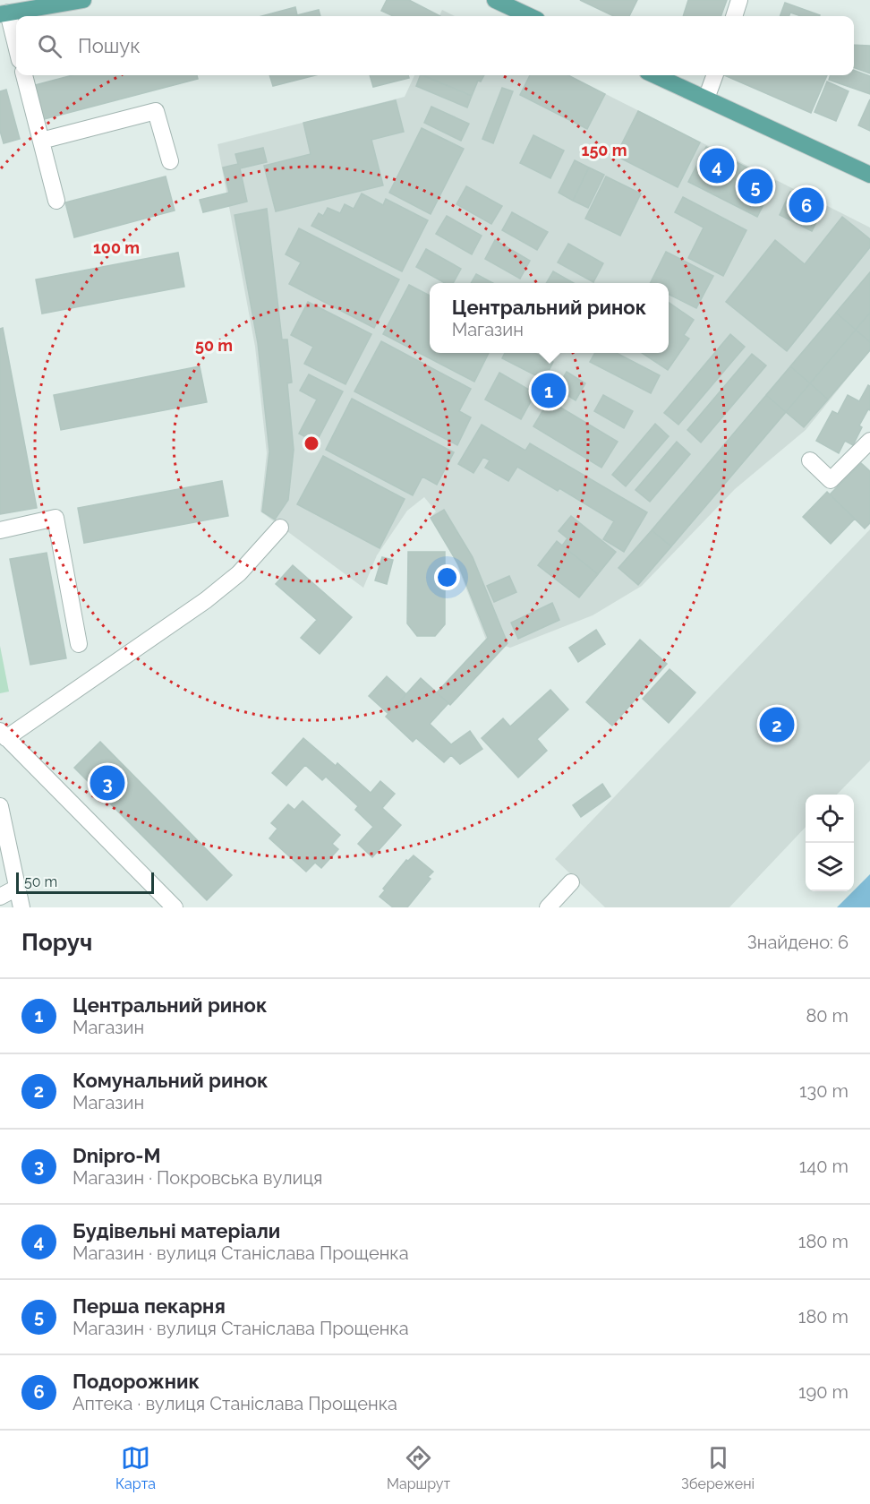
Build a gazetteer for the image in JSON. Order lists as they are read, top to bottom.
{
  "scale_bar": "50 m",
  "page": {
    "search": "Пошук",
    "pins": [
      "4",
      "5",
      "6",
      "1",
      "2",
      "3"
    ],
    "popup": ["Центральний ринок", "Магазин"],
    "scale": "50 m",
    "heading": ["Поруч", "Знайдено: 6"],
    "list": [
      {
        "mark": "1",
        "name": "Центральний ринок",
        "note": "Магазин",
        "value": "80 m"
      },
      {
        "mark": "2",
        "name": "Комунальний ринок",
        "note": "Магазин",
        "value": "130 m"
      },
      {
        "mark": "3",
        "name": "Dnipro-M",
        "note": "Магазин · Покровська вулиця",
        "value": "140 m"
      },
      {
        "mark": "4",
        "name": "Будівельні матеріали",
        "note": "Магазин · вулиця Станіслава Прощенка",
        "value": "180 m"
      },
      {
        "mark": "5",
        "name": "Перша пекарня",
        "note": "Магазин · вулиця Станіслава Прощенка",
        "value": "180 m"
      },
      {
        "mark": "6",
        "name": "Подорожник",
        "note": "Аптека · вулиця Станіслава Прощенка",
        "value": "190 m"
      }
    ],
    "nav": ["Карта", "Маршрут", "Збережені"]
  },
  "rings": ["150 m", "100 m", "50 m"]
}
